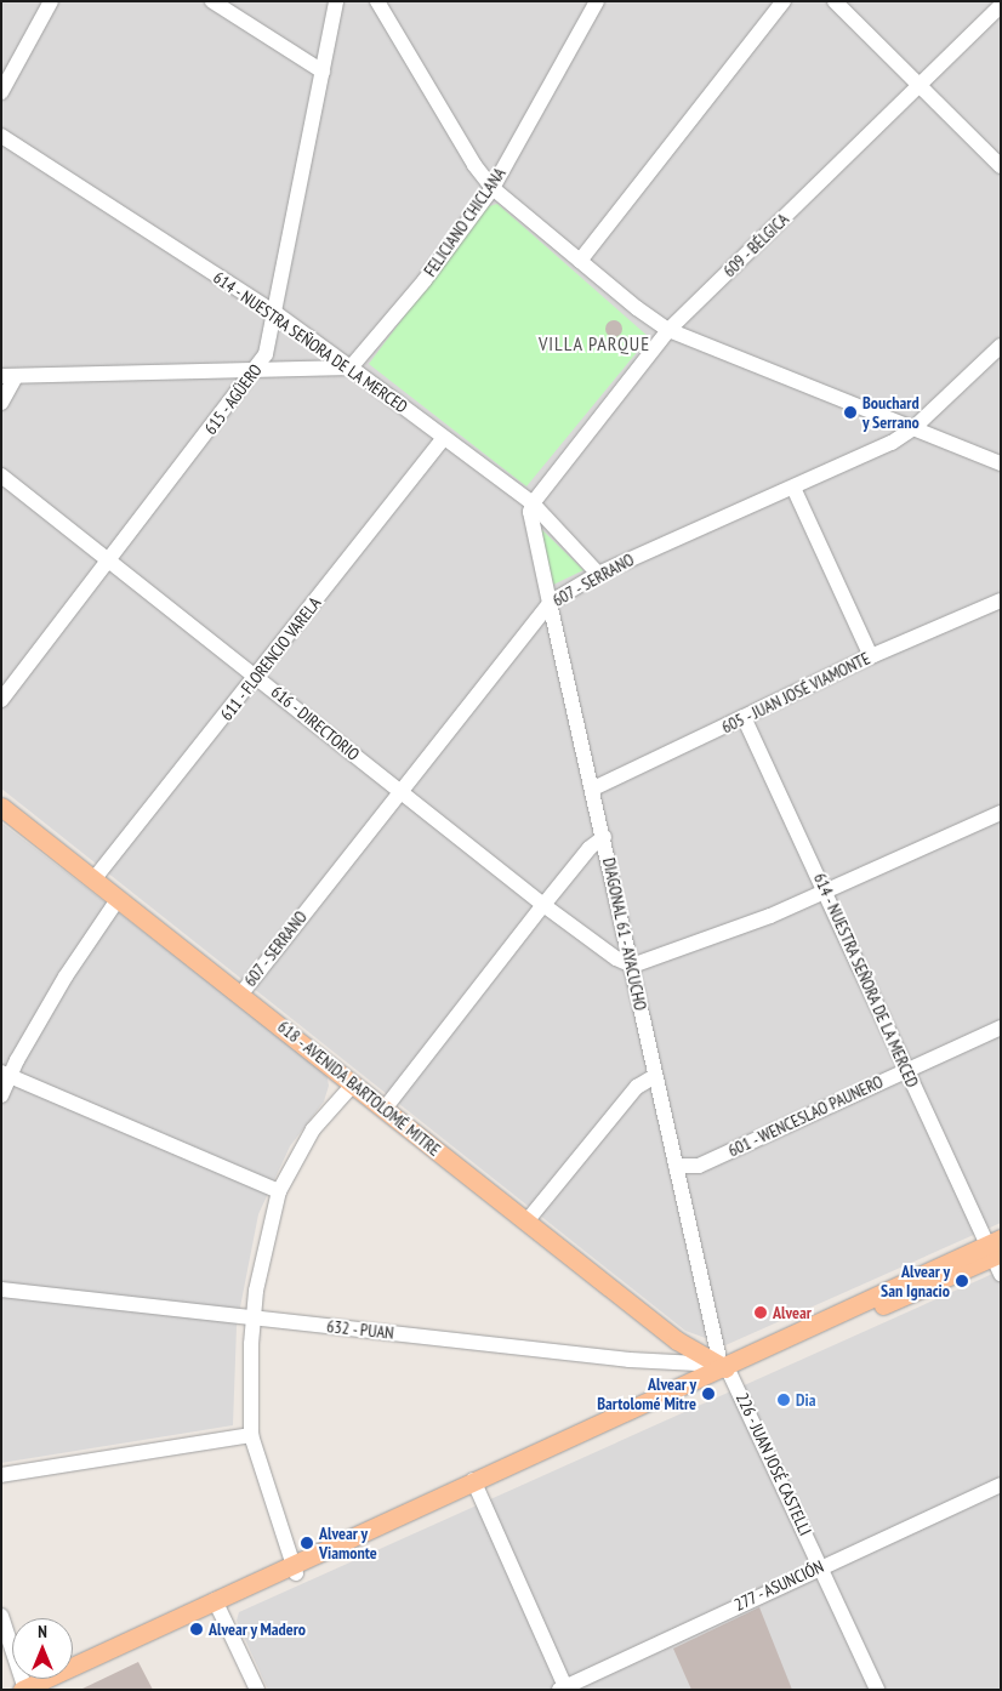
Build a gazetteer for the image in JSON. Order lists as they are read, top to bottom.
{
  "streets": {
    "main road": ["618 - AVENIDA BARTOLOMÉ MITRE"],
    "street": [
      "FELICIANO CHICLANA",
      "609 - BÉLGICA",
      "614 - NUESTRA SEÑORA DE LA MERCED",
      "615 - AGÜERO",
      "607 - SERRANO",
      "611 - FLORENCIO VARELA",
      "605 - JUAN JOSÉ VIAMONTE",
      "616 - DIRECTORIO",
      "DIAGONAL 61 - AYACUCHO",
      "601 - WENCESLAO PAUNERO",
      "632 - PUAN",
      "226 - JUAN JOSÉ CASTELLI",
      "277 - ASUNCIÓN"
    ]
  },
  "crossings": [
    ["FELICIANO CHICLANA", "614 - NUESTRA SEÑORA DE LA MERCED"],
    ["609 - BÉLGICA", "614 - NUESTRA SEÑORA DE LA MERCED"],
    ["609 - BÉLGICA", "DIAGONAL 61 - AYACUCHO"],
    ["614 - NUESTRA SEÑORA DE LA MERCED", "615 - AGÜERO"],
    ["614 - NUESTRA SEÑORA DE LA MERCED", "607 - SERRANO"],
    ["614 - NUESTRA SEÑORA DE LA MERCED", "611 - FLORENCIO VARELA"],
    ["614 - NUESTRA SEÑORA DE LA MERCED", "605 - JUAN JOSÉ VIAMONTE"],
    ["614 - NUESTRA SEÑORA DE LA MERCED", "DIAGONAL 61 - AYACUCHO"],
    ["614 - NUESTRA SEÑORA DE LA MERCED", "601 - WENCESLAO PAUNERO"],
    ["615 - AGÜERO", "616 - DIRECTORIO"],
    ["607 - SERRANO", "616 - DIRECTORIO"],
    ["607 - SERRANO", "DIAGONAL 61 - AYACUCHO"],
    ["607 - SERRANO", "618 - AVENIDA BARTOLOMÉ MITRE"],
    ["611 - FLORENCIO VARELA", "616 - DIRECTORIO"],
    ["611 - FLORENCIO VARELA", "618 - AVENIDA BARTOLOMÉ MITRE"],
    ["605 - JUAN JOSÉ VIAMONTE", "DIAGONAL 61 - AYACUCHO"],
    ["616 - DIRECTORIO", "DIAGONAL 61 - AYACUCHO"],
    ["DIAGONAL 61 - AYACUCHO", "618 - AVENIDA BARTOLOMÉ MITRE"],
    ["DIAGONAL 61 - AYACUCHO", "601 - WENCESLAO PAUNERO"],
    ["DIAGONAL 61 - AYACUCHO", "632 - PUAN"],
    ["DIAGONAL 61 - AYACUCHO", "226 - JUAN JOSÉ CASTELLI"],
    ["618 - AVENIDA BARTOLOMÉ MITRE", "632 - PUAN"],
    ["618 - AVENIDA BARTOLOMÉ MITRE", "226 - JUAN JOSÉ CASTELLI"],
    ["632 - PUAN", "226 - JUAN JOSÉ CASTELLI"],
    ["226 - JUAN JOSÉ CASTELLI", "277 - ASUNCIÓN"]
  ],
  "districts": ["VILLA PARQUE"],
  "places": [
    "Bouchard y Serrano",
    "Alvear y San Ignacio",
    "Alvear",
    "Alvear y Bartolomé Mitre",
    "Dia",
    "Alvear y Viamonte",
    "Alvear y Madero"
  ],
  "north": "top"
}
